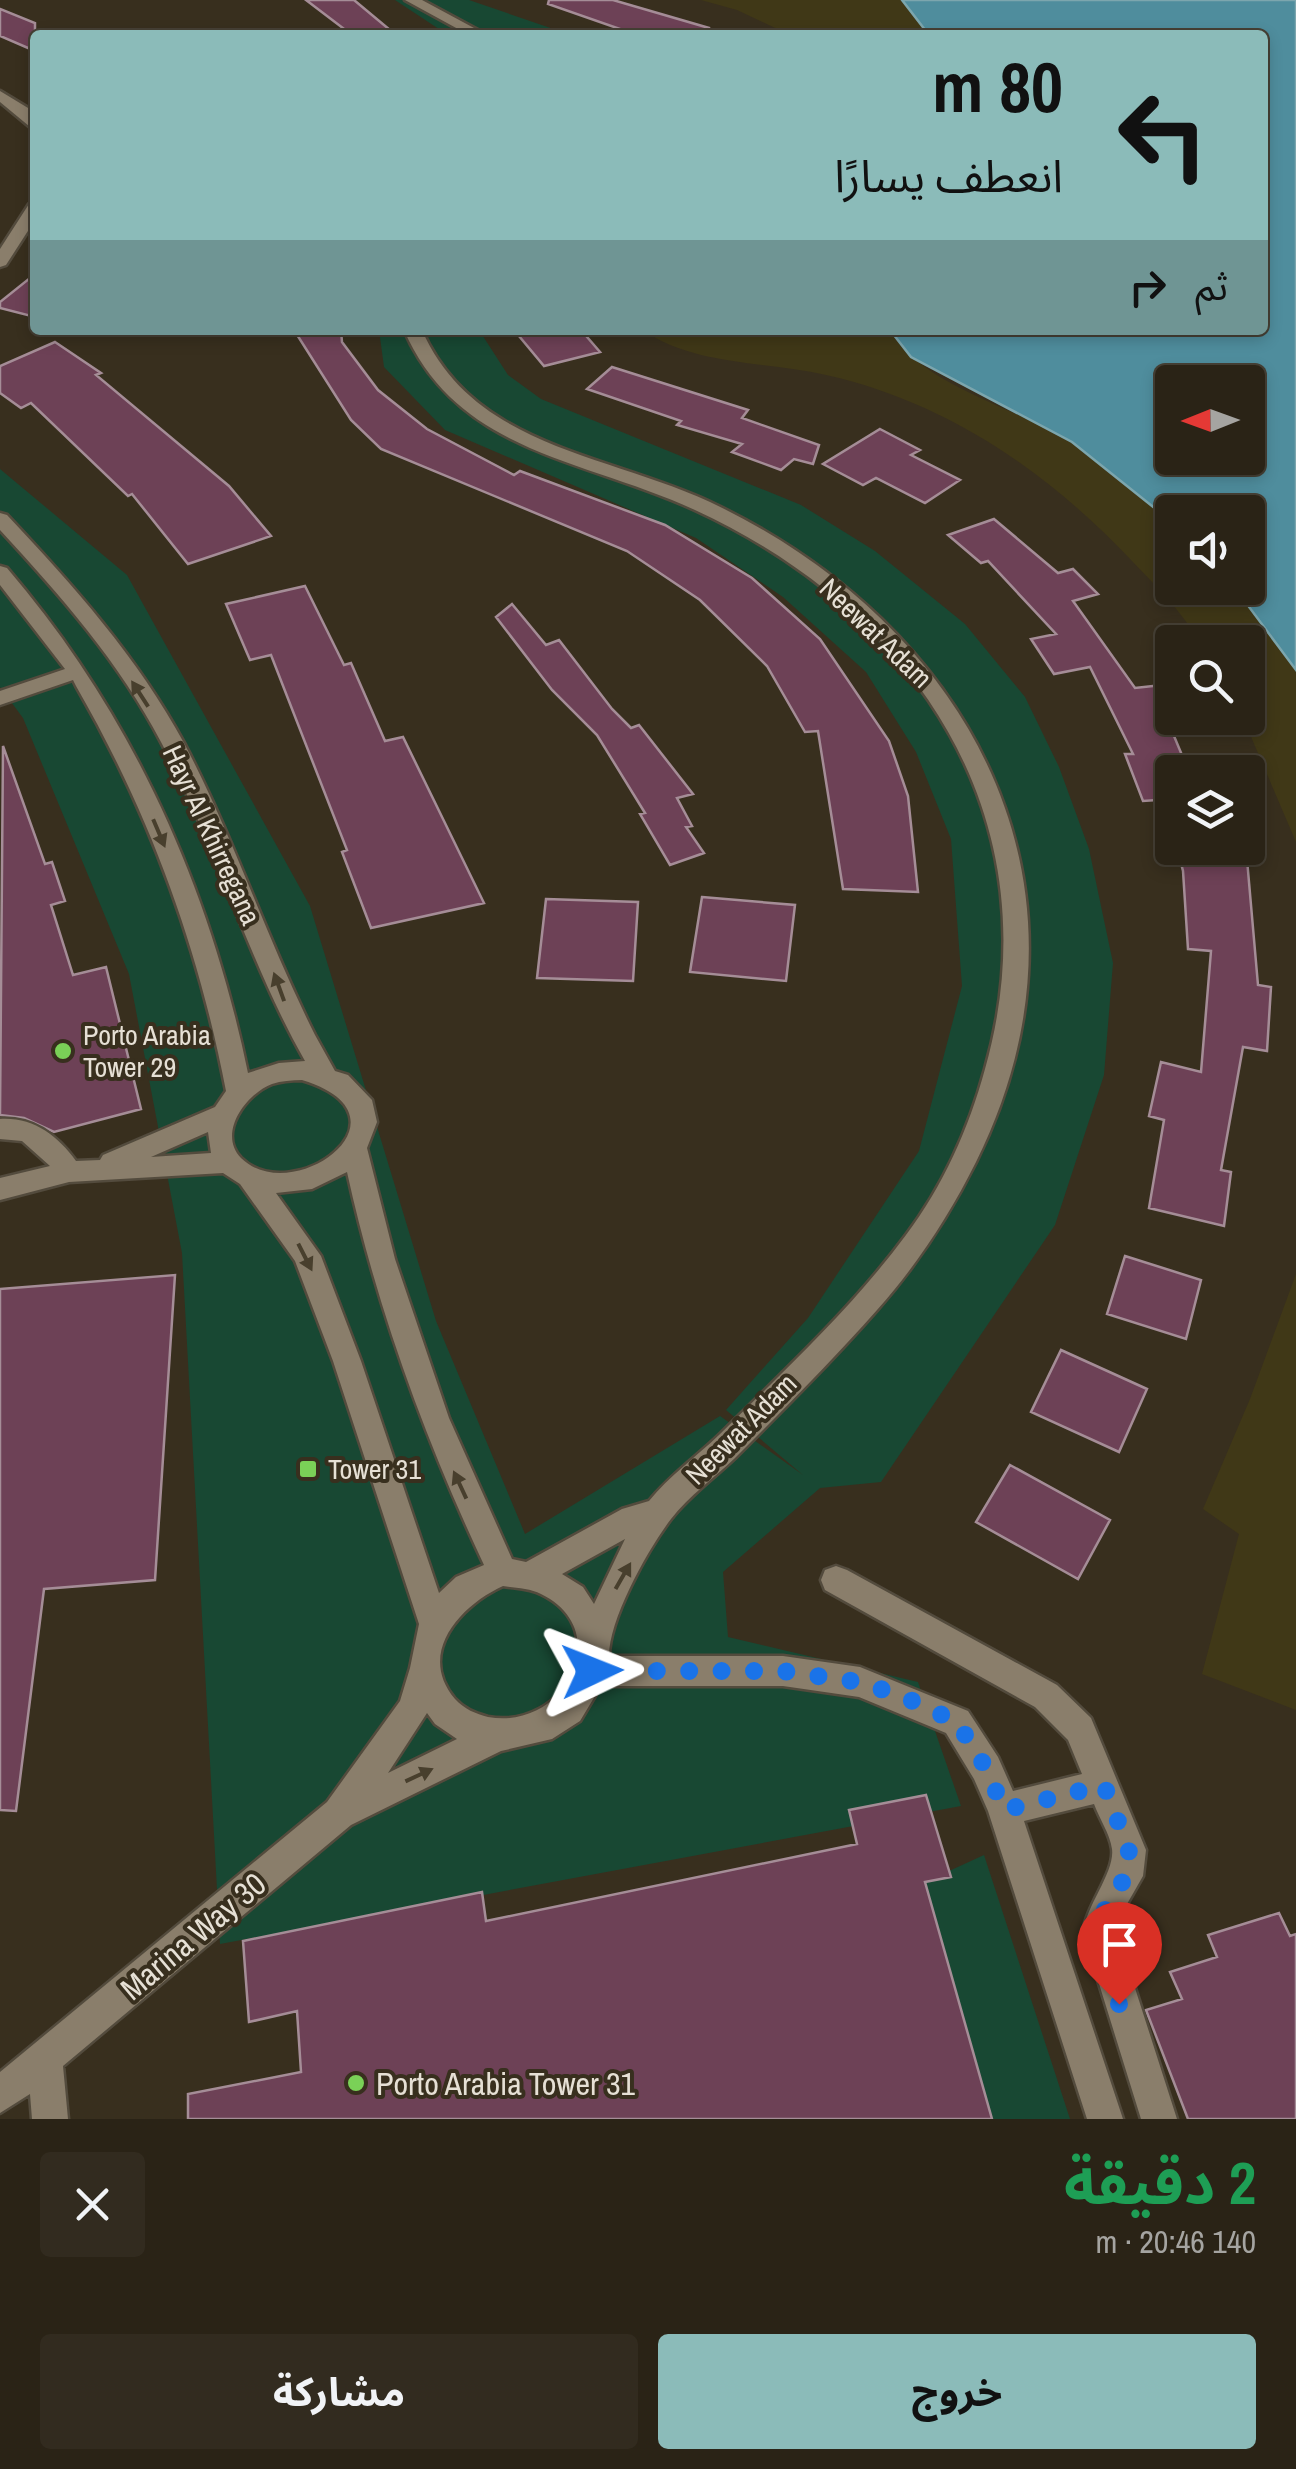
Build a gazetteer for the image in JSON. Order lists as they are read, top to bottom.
{
  "streets": {
    "street": ["Neewat Adam", "Hayr Al Khirregana", "Marina Way 30"]
  },
  "crossings": [
    ["Neewat Adam", "Marina Way 30"]
  ],
  "places": {
    "other": ["Porto Arabia Tower 29", "Porto Arabia Tower 31"],
    "transit": ["Tower 31"]
  },
  "north": "left",
  "page": {
    "turn": ["80 m", "انعطف يسارًا"],
    "then": "ثم",
    "heading": ["2 دقيقة", "140 m · 20:46"],
    "buttons": ["خروج", "مشاركة"]
  }
}
